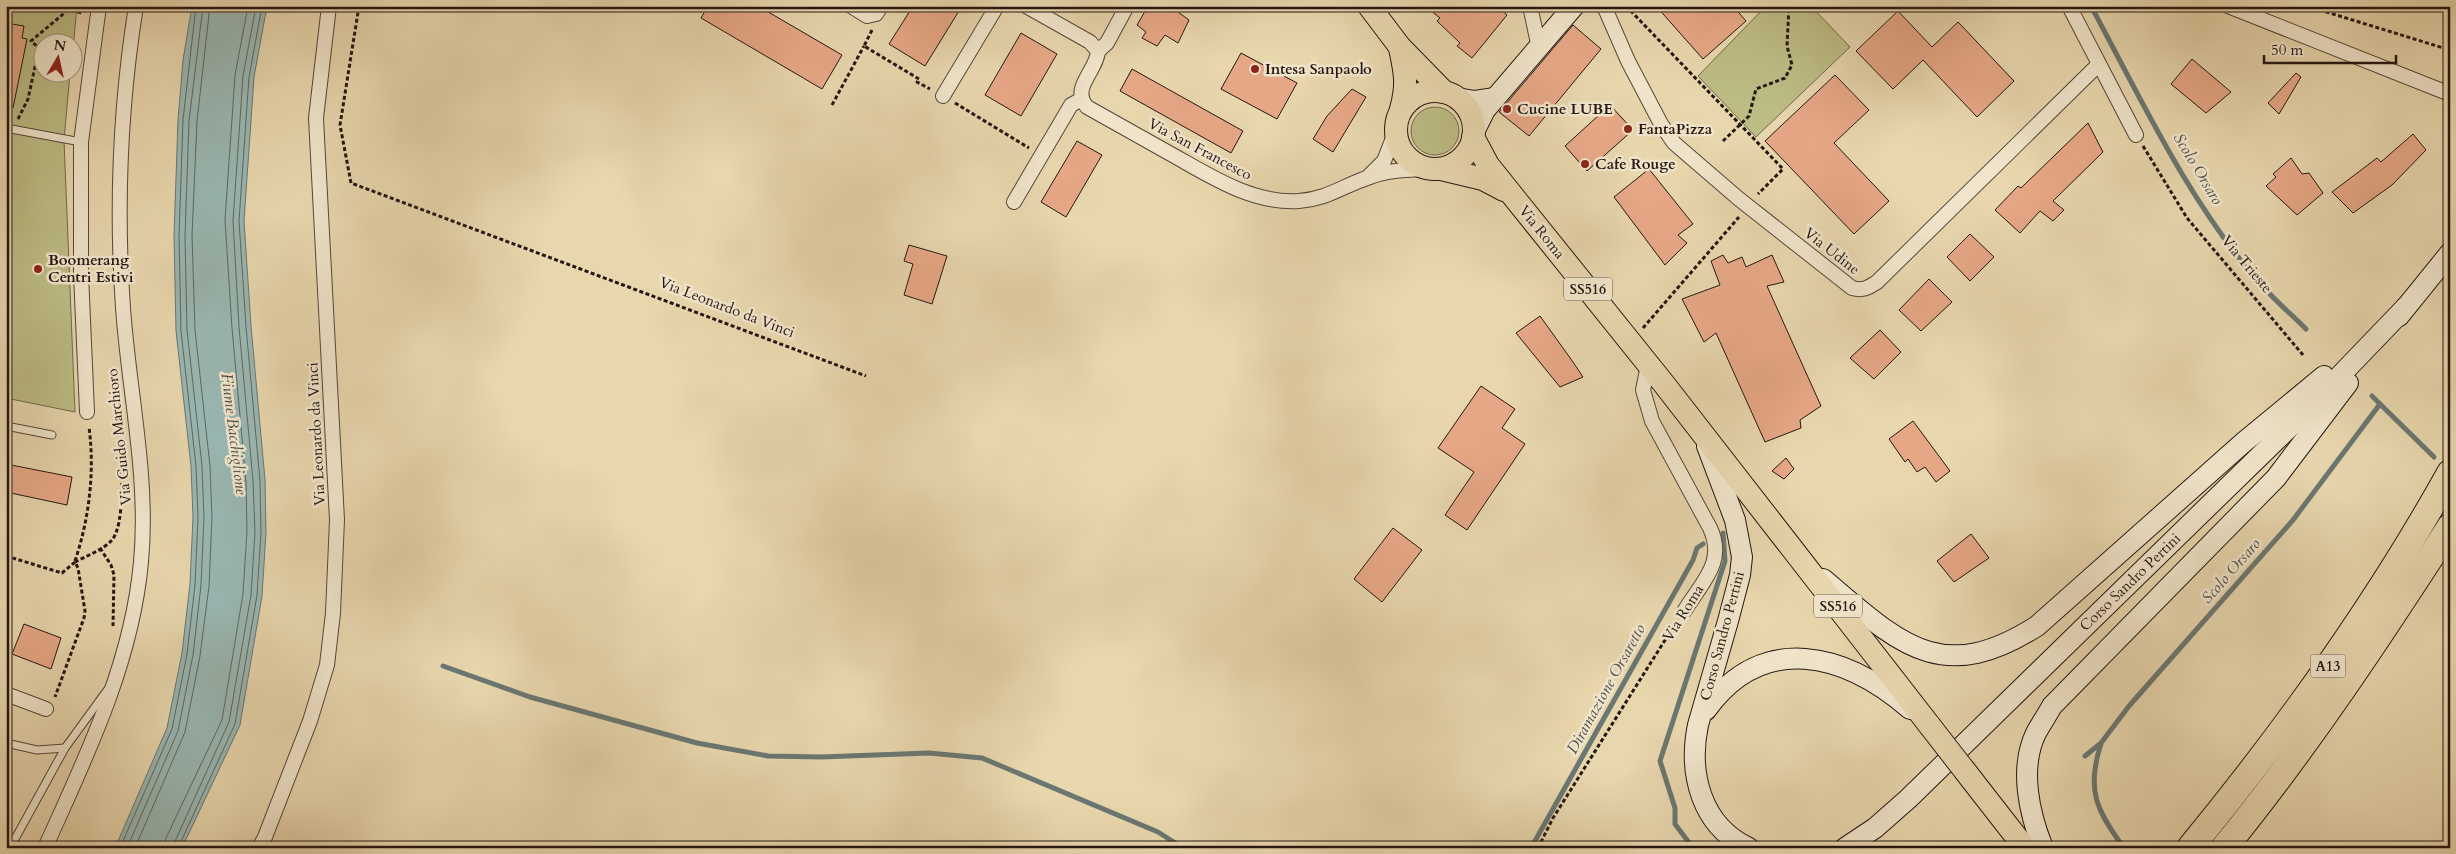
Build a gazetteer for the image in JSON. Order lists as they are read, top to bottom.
{
  "streets": {
    "highway": ["A13"],
    "main road": ["Via Roma", "SS516"],
    "street": [
      "Via San Francesco",
      "Via Udine",
      "Via Leonardo da Vinci",
      "Via Guido Marchioro",
      "Corso Sandro Pertini"
    ],
    "path": ["Via Trieste"]
  },
  "crossings": [
    ["Via San Francesco", "Via Roma"],
    ["Via San Francesco", "SS516"],
    ["Via Roma", "SS516"],
    ["Via Roma", "Corso Sandro Pertini"]
  ],
  "water": ["Scolo Orsaro", "Fiume Bacchiglione", "Diramazione Orsaretto"],
  "places": [
    "Intesa Sanpaolo",
    "Cucine LUBE",
    "FantaPizza",
    "Cafe Rouge",
    "Boomerang Centri Estivi"
  ],
  "scale_bar": "50 m",
  "north": "top"
}
